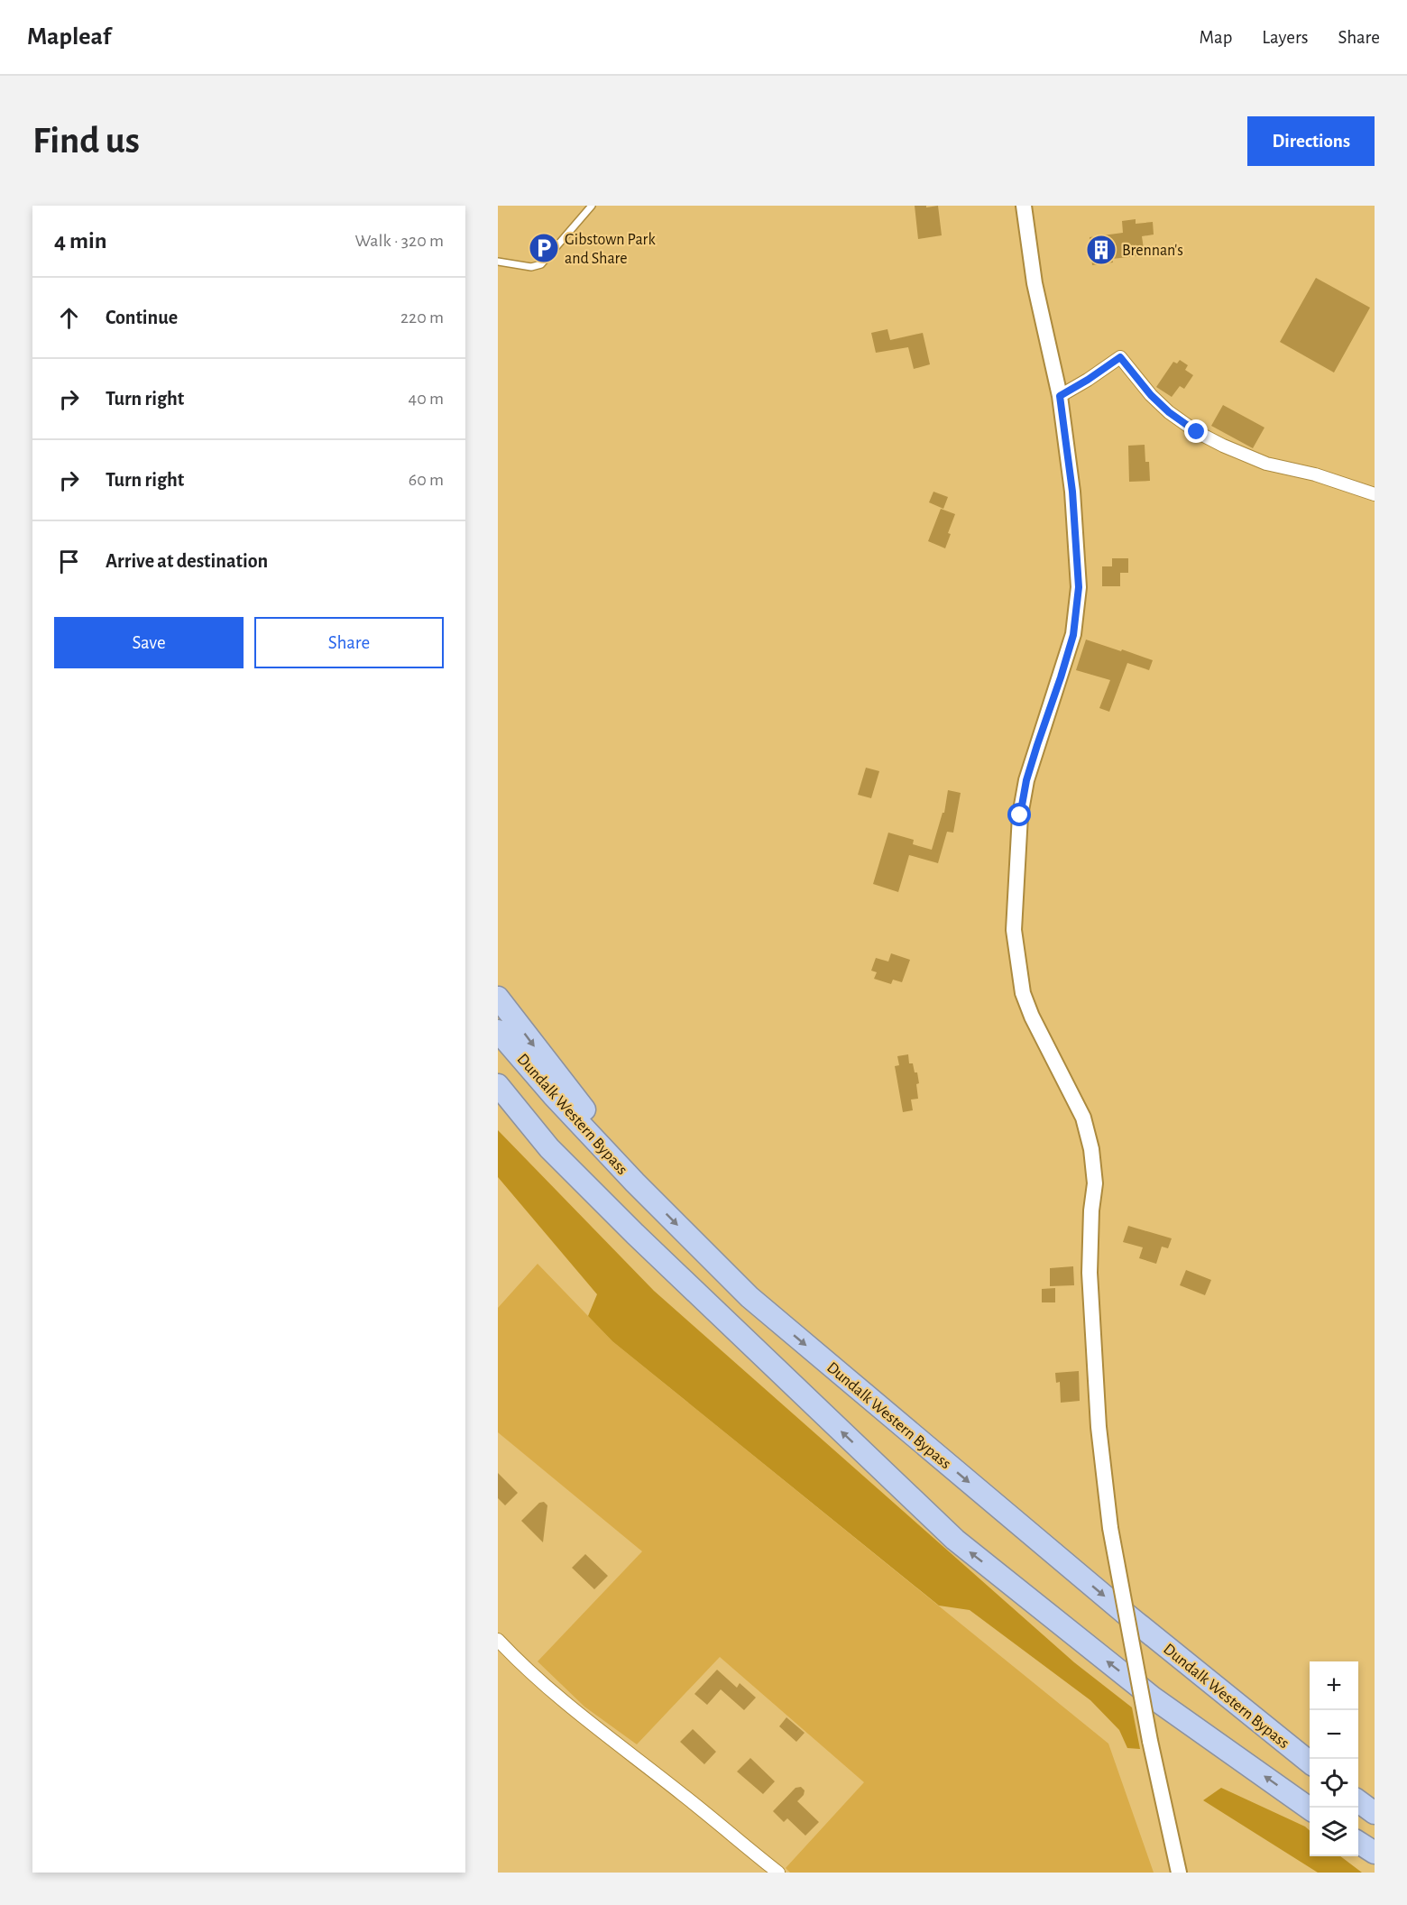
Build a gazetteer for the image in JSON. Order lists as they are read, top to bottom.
{
  "streets": {
    "highway": ["Dundalk Western Bypass"]
  },
  "places": {
    "parking": ["Gibstown Park and Share"],
    "building": ["Brennan's"]
  },
  "page": {
    "header": "Mapleaf",
    "nav": ["Map", "Layers", "Share"],
    "buttons": [
      "Directions",
      ["Save", "Share"]
    ],
    "title": "Find us",
    "heading": ["4 min", "Walk · 320 m"],
    "list": [
      ["Continue", "220 m"],
      ["Turn right", "40 m"],
      ["Turn right", "60 m"],
      "Arrive at destination"
    ],
    "map_buttons": ["+", "−"]
  }
}
